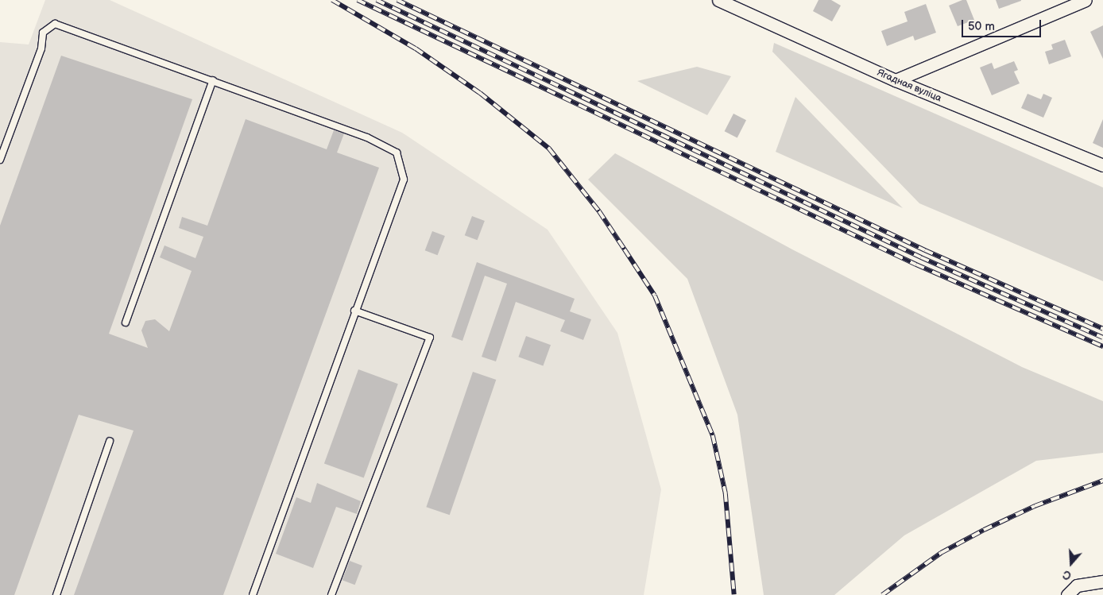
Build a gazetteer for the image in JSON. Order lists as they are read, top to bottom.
{
  "streets": {
    "street": ["Ягадная вуліца"]
  },
  "scale_bar": "50 m",
  "north": "bottom"
}
